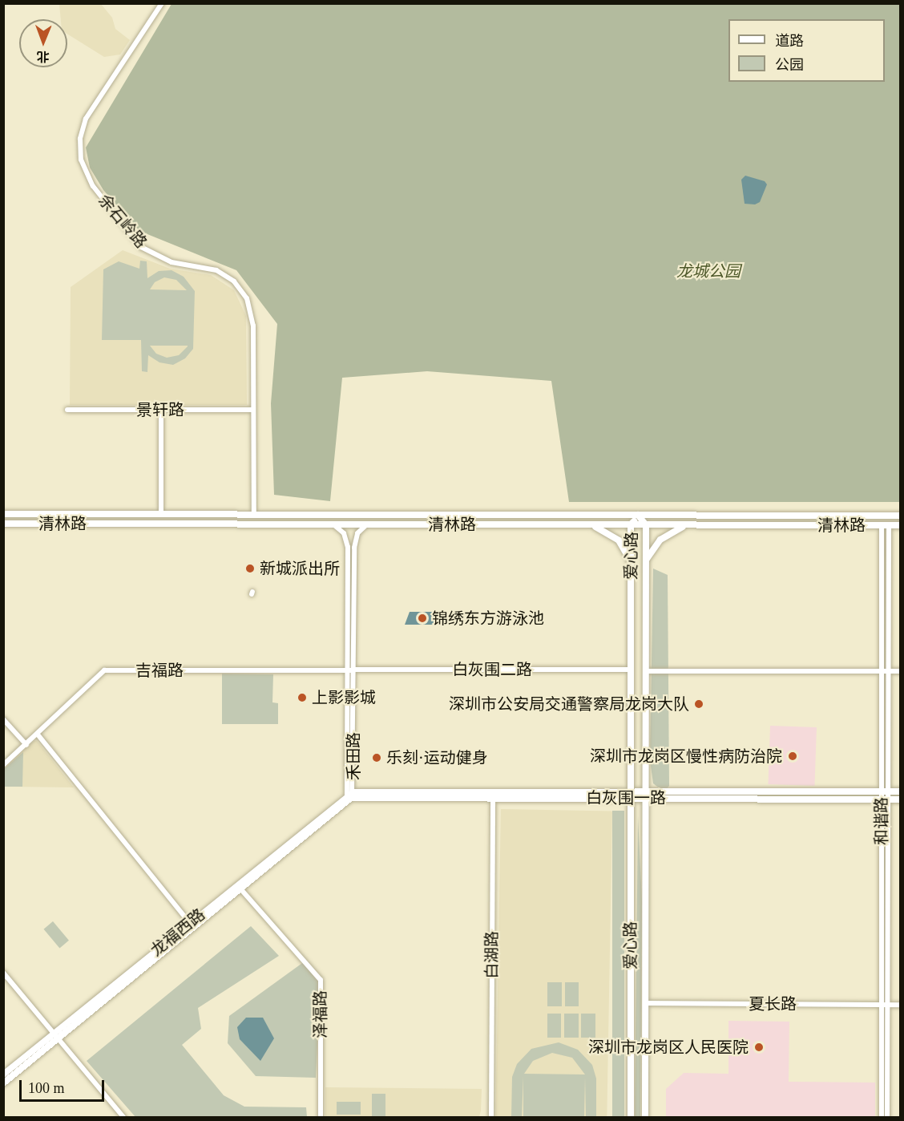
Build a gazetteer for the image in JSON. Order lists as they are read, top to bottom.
{
  "streets": {
    "street": [
      "余石岭路",
      "景轩路",
      "清林路",
      "爱心路",
      "白灰围二路",
      "吉福路",
      "禾田路",
      "白灰围一路",
      "和谐路",
      "龙福西路",
      "白湖路",
      "夏长路",
      "泽福路"
    ]
  },
  "crossings": [
    ["余石岭路", "景轩路"],
    ["余石岭路", "清林路"],
    ["清林路", "爱心路"],
    ["清林路", "禾田路"],
    ["清林路", "和谐路"],
    ["爱心路", "白灰围二路"],
    ["爱心路", "白灰围一路"],
    ["爱心路", "夏长路"],
    ["白灰围二路", "吉福路"],
    ["白灰围二路", "禾田路"],
    ["吉福路", "禾田路"],
    ["禾田路", "白灰围一路"],
    ["禾田路", "龙福西路"],
    ["白灰围一路", "和谐路"],
    ["白灰围一路", "龙福西路"],
    ["白灰围一路", "白湖路"],
    ["和谐路", "夏长路"],
    ["龙福西路", "泽福路"]
  ],
  "parks": ["龙城公园"],
  "places": [
    "新城派出所",
    "锦绣东方游泳池",
    "上影影城",
    "深圳市公安局交通警察局龙岗大队",
    "深圳市龙岗区慢性病防治院",
    "乐刻·运动健身",
    "深圳市龙岗区人民医院"
  ],
  "legend": ["道路", "公园"],
  "scale_bar": "100 m",
  "north": "bottom"
}
